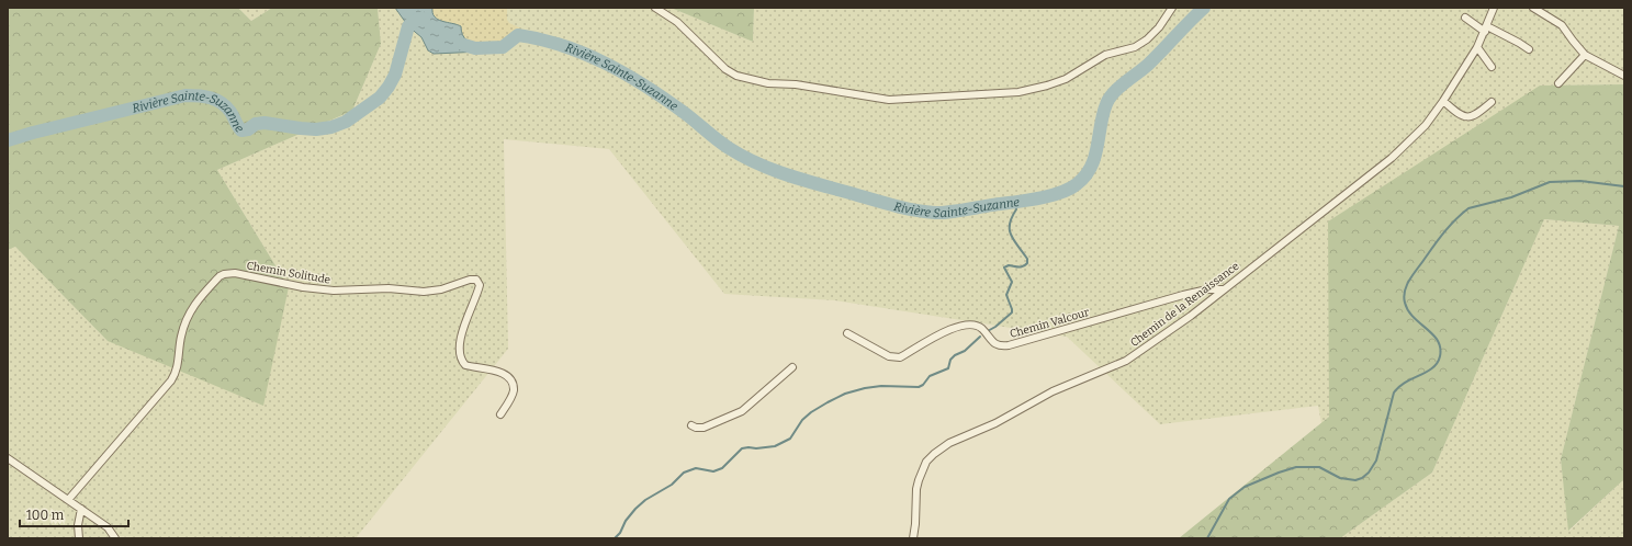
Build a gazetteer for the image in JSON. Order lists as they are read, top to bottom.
{
  "streets": {
    "street": ["Chemin Solitude", "Chemin de la Renaissance", "Chemin Valcour"]
  },
  "crossings": [
    ["Chemin de la Renaissance", "Chemin Valcour"]
  ],
  "water": ["Rivière Sainte-Suzanne"],
  "scale_bar": "100 m"
}
